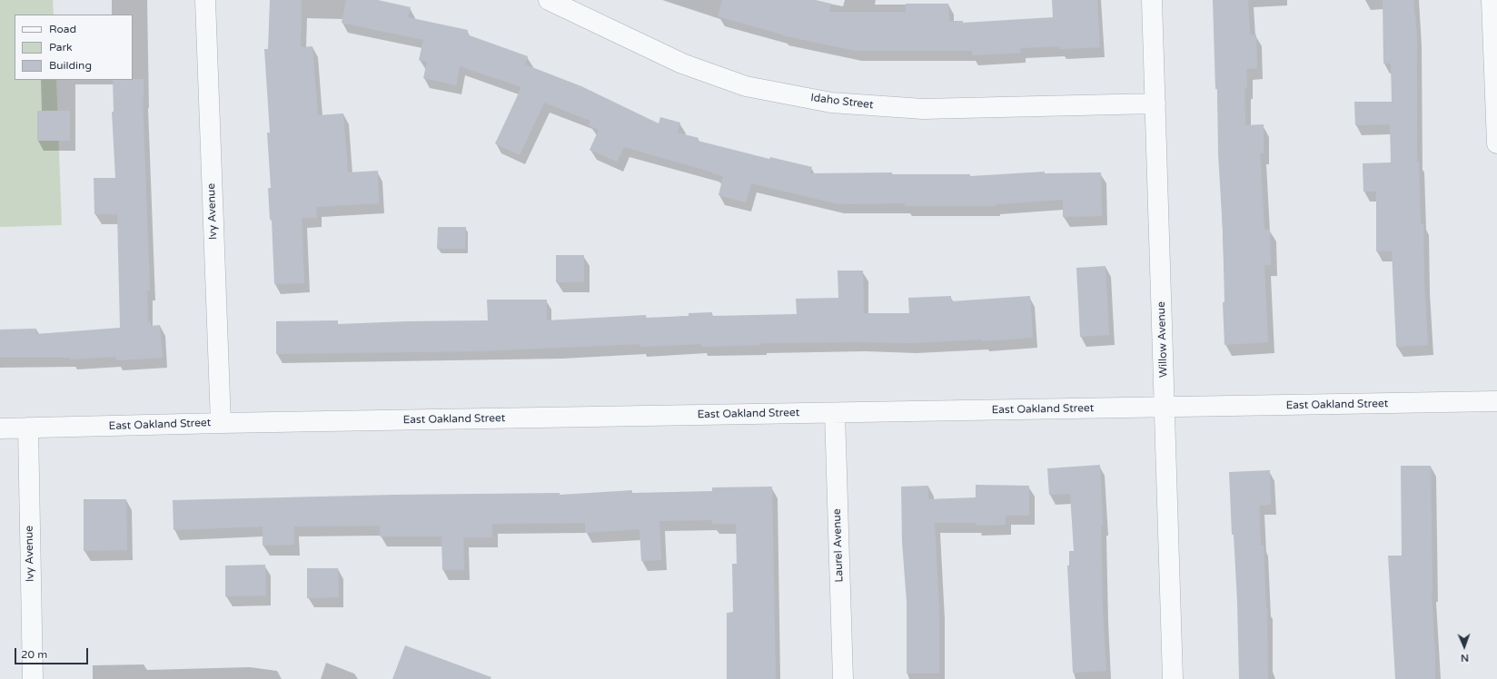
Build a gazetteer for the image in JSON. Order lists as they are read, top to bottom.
{
  "streets": {
    "street": [
      "Idaho Street",
      "Ivy Avenue",
      "Willow Avenue",
      "East Oakland Street",
      "Laurel Avenue"
    ]
  },
  "crossings": [
    ["Idaho Street", "Willow Avenue"],
    ["Ivy Avenue", "East Oakland Street"],
    ["Willow Avenue", "East Oakland Street"],
    ["East Oakland Street", "Laurel Avenue"]
  ],
  "legend": ["Road", "Park", "Building"],
  "scale_bar": "20 m",
  "north": "bottom"
}
